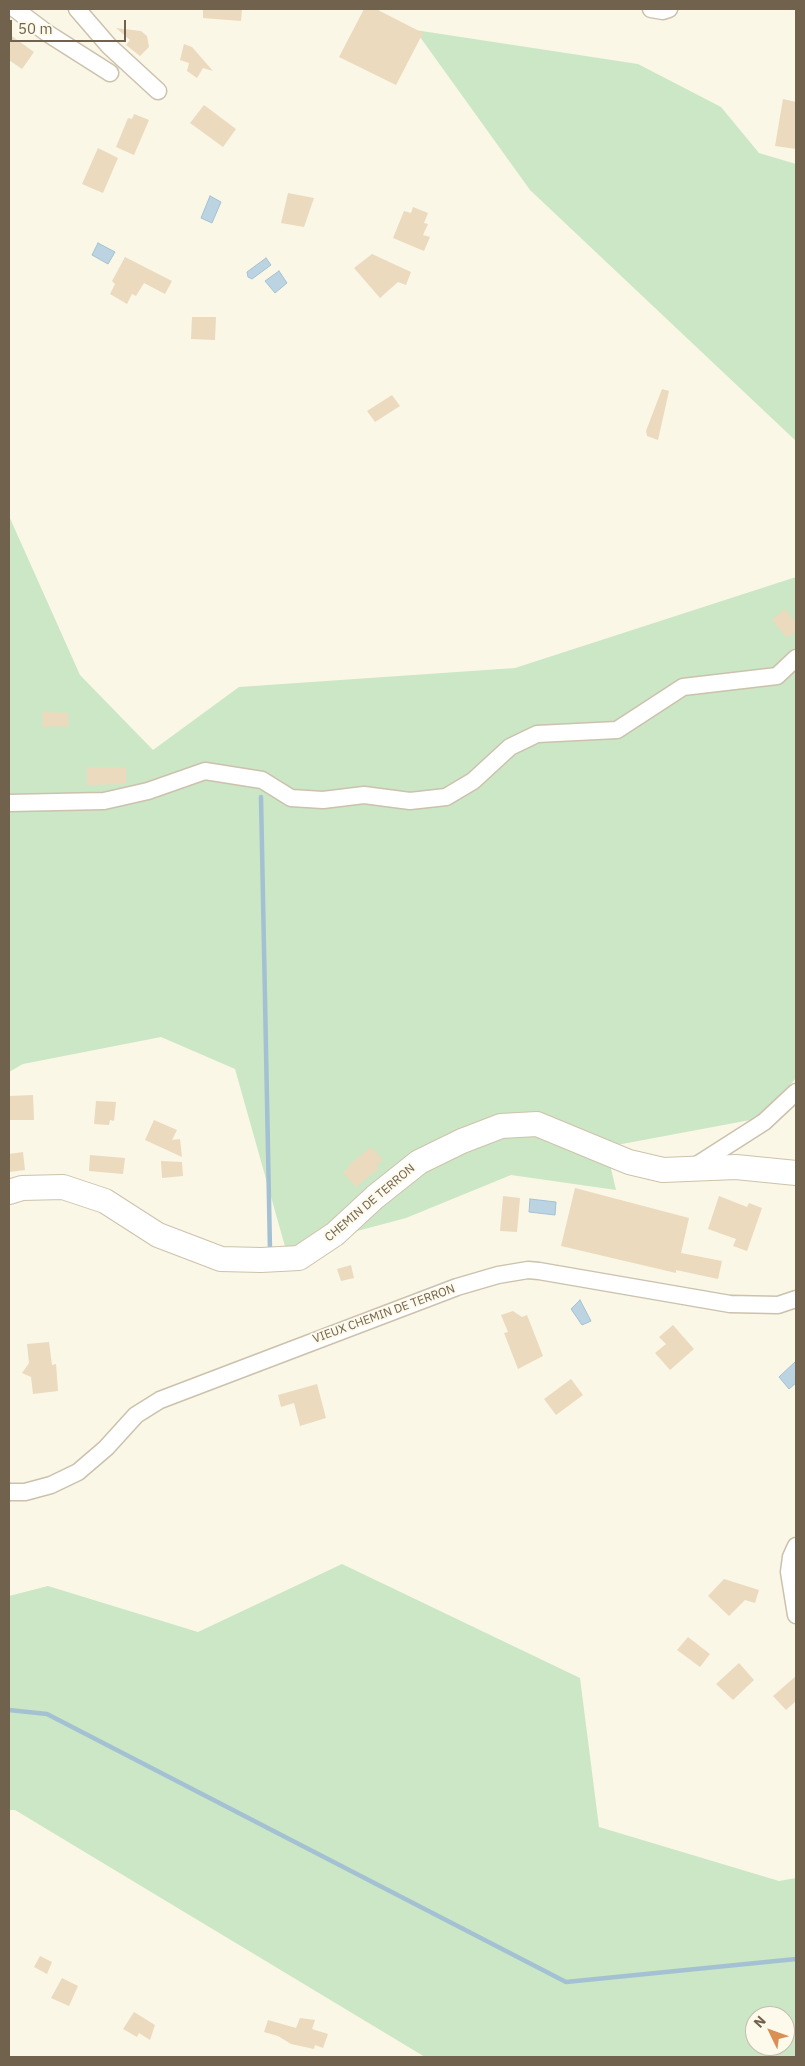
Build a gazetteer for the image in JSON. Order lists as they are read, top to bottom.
{
  "streets": {
    "street": ["CHEMIN DE TERRON", "VIEUX CHEMIN DE TERRON"]
  },
  "scale_bar": "50 m",
  "north": "top left"
}
